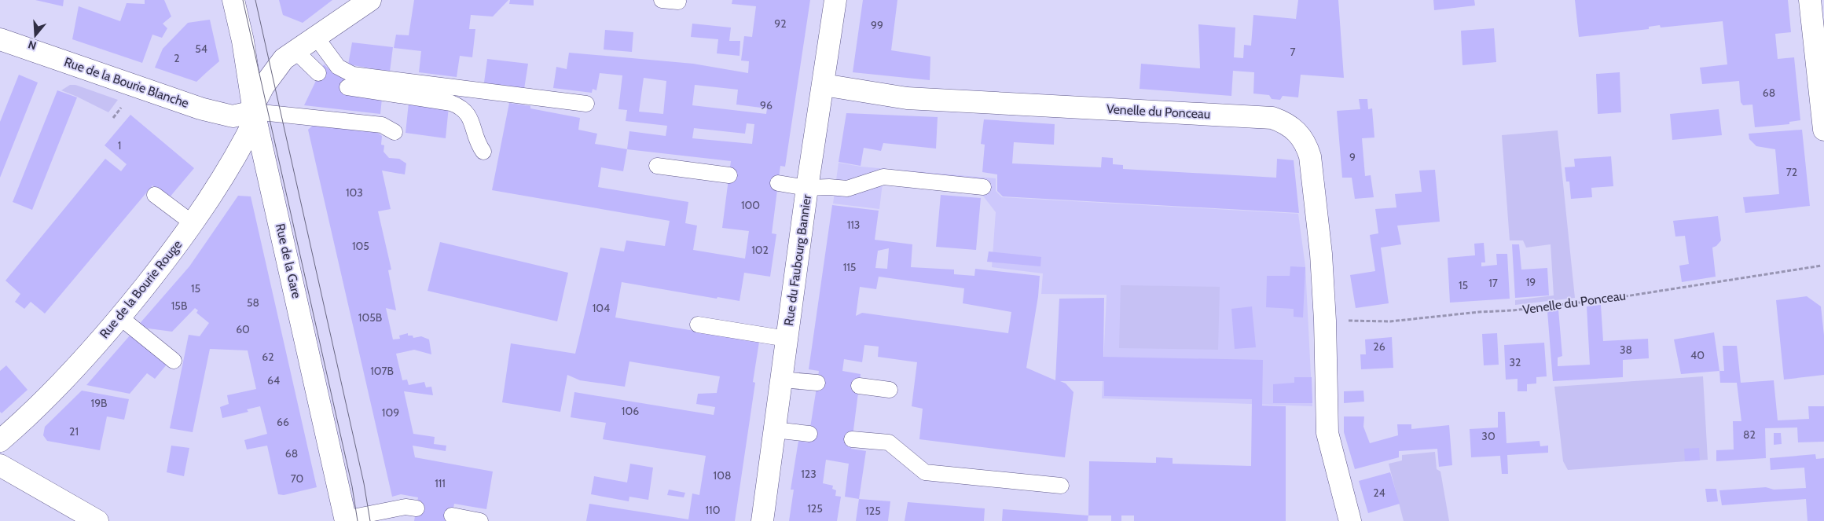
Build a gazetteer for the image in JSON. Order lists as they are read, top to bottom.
{
  "streets": {
    "street": [
      "Rue de la Bourie Blanche",
      "Venelle du Ponceau",
      "Rue du Faubourg Bannier",
      "Rue de la Gare",
      "Rue de la Bourie Rouge"
    ]
  },
  "crossings": [
    ["Rue de la Bourie Blanche", "Rue de la Gare"],
    ["Rue de la Bourie Blanche", "Rue de la Bourie Rouge"],
    ["Venelle du Ponceau", "Rue du Faubourg Bannier"],
    ["Rue de la Gare", "Rue de la Bourie Rouge"]
  ],
  "house_numbers": [
    "92",
    "99",
    "54",
    "7",
    "2",
    "68",
    "96",
    "1",
    "9",
    "72",
    "103",
    "100",
    "113",
    "105",
    "102",
    "115",
    "19",
    "17",
    "15",
    "15",
    "58",
    "15B",
    "104",
    "105B",
    "60",
    "26",
    "38",
    "40",
    "62",
    "32",
    "107B",
    "64",
    "19B",
    "106",
    "109",
    "66",
    "21",
    "82",
    "30",
    "68",
    "123",
    "108",
    "70",
    "111",
    "24",
    "125",
    "110",
    "125"
  ],
  "north": "bottom"
}
